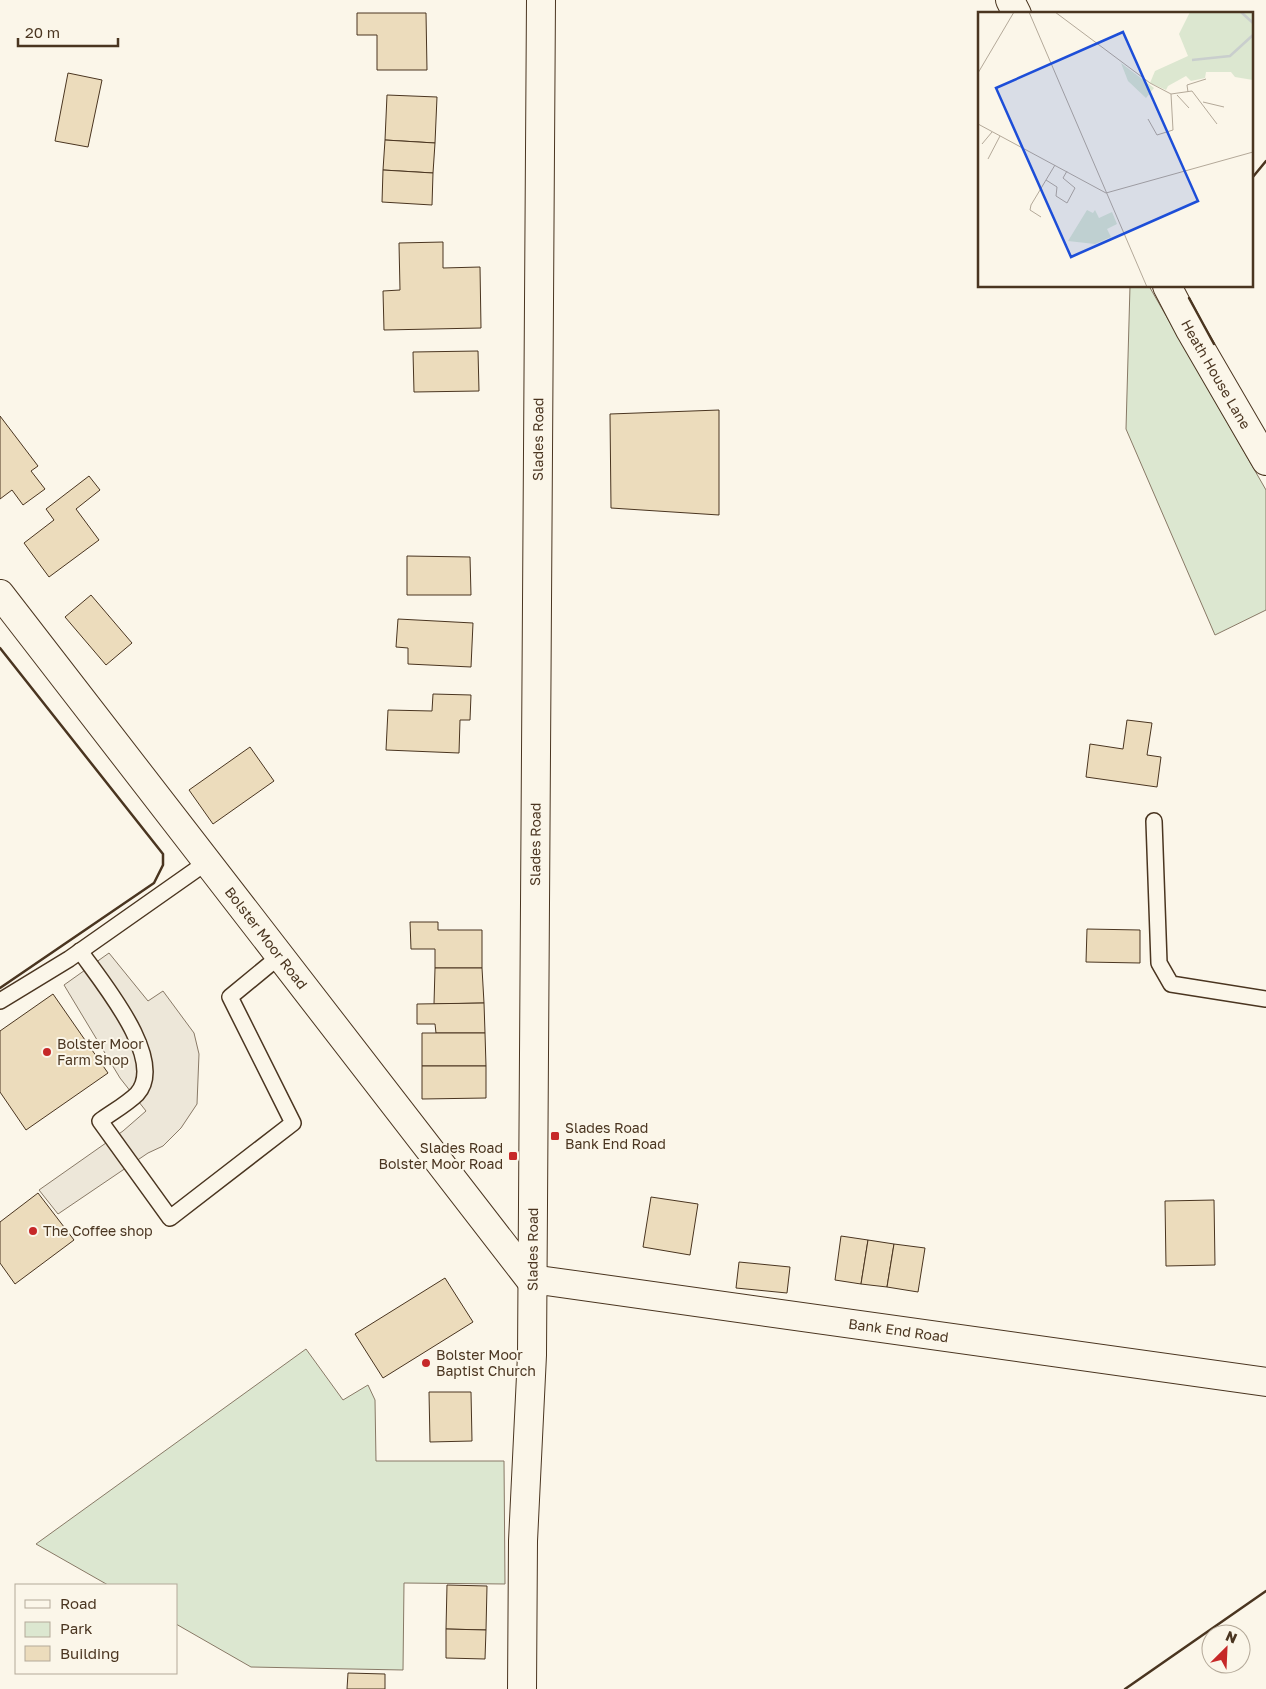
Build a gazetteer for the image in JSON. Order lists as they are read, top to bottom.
{
  "streets": {
    "street": [
      "Heath House Lane",
      "Slades Road",
      "Bolster Moor Road",
      "Bank End Road"
    ]
  },
  "crossings": [
    ["Slades Road", "Bolster Moor Road"],
    ["Slades Road", "Bank End Road"],
    ["Bolster Moor Road", "Bank End Road"]
  ],
  "places": {
    "other": ["Bolster Moor Farm Shop", "The Coffee shop", "Bolster Moor Baptist Church"],
    "transit": ["Slades Road Bank End Road", "Slades Road Bolster Moor Road"]
  },
  "legend": ["Road", "Park", "Building"],
  "scale_bar": "20 m",
  "north": "top right"
}
